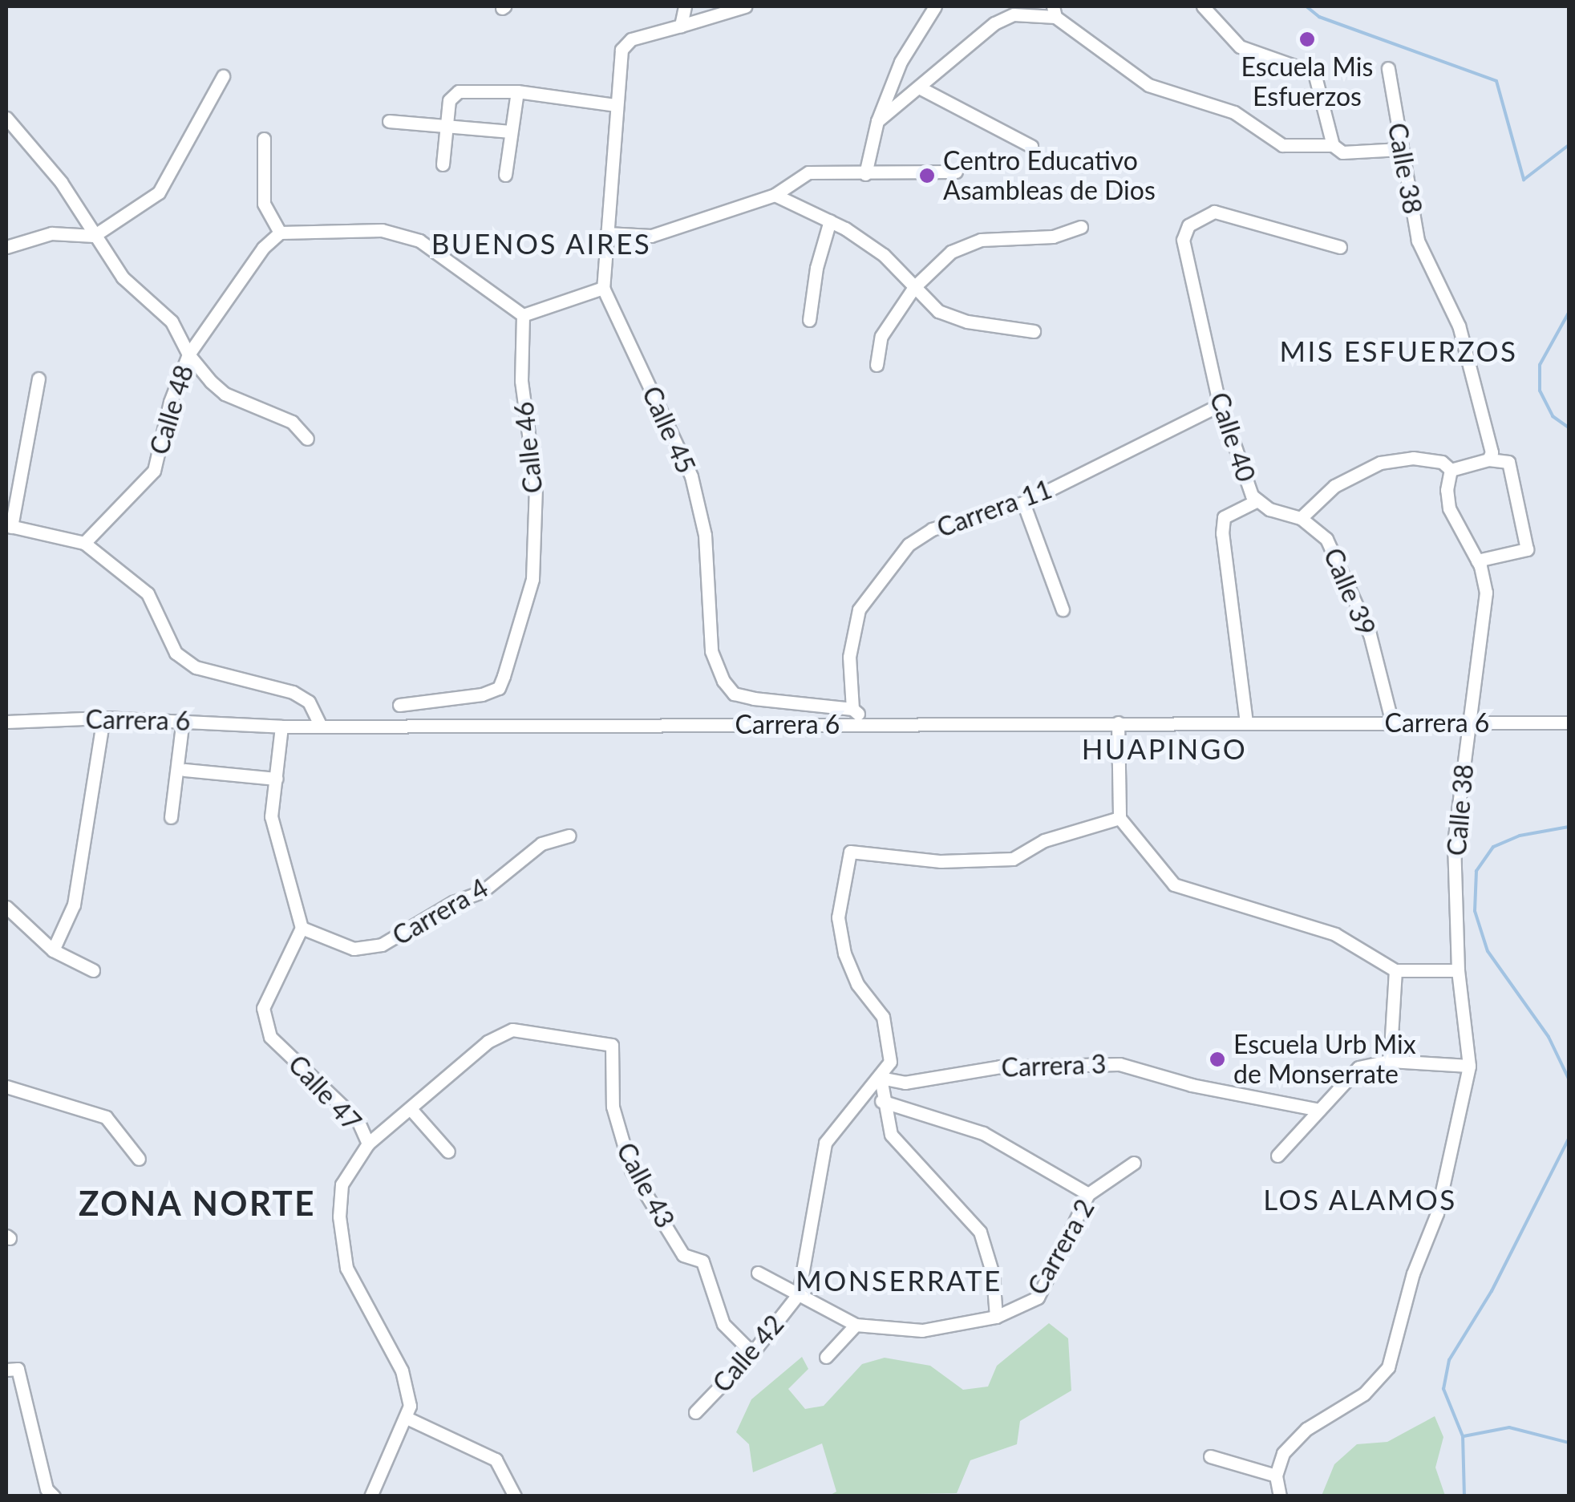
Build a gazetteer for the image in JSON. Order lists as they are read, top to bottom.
{
  "streets": {
    "street": [
      "Calle 38",
      "Calle 48",
      "Calle 45",
      "Calle 40",
      "Calle 46",
      "Carrera 11",
      "Calle 39",
      "Carrera 6",
      "Carrera 4",
      "Carrera 3",
      "Calle 47",
      "Calle 43",
      "Carrera 2",
      "Calle 42"
    ]
  },
  "crossings": [
    ["Calle 38", "Carrera 6"],
    ["Calle 45", "Carrera 11"],
    ["Calle 40", "Carrera 11"],
    ["Calle 40", "Calle 39"],
    ["Calle 40", "Carrera 6"],
    ["Calle 39", "Carrera 6"],
    ["Carrera 4", "Calle 47"],
    ["Carrera 3", "Calle 42"],
    ["Calle 43", "Calle 42"],
    ["Carrera 2", "Calle 42"]
  ],
  "districts": [
    "BUENOS AIRES",
    "MIS ESFUERZOS",
    "HUAPINGO",
    "LOS ALAMOS",
    "ZONA NORTE",
    "MONSERRATE"
  ],
  "places": ["Escuela Mis Esfuerzos", "Centro Educativo Asambleas de Dios", "Escuela Urb Mix de Monserrate"]
}
